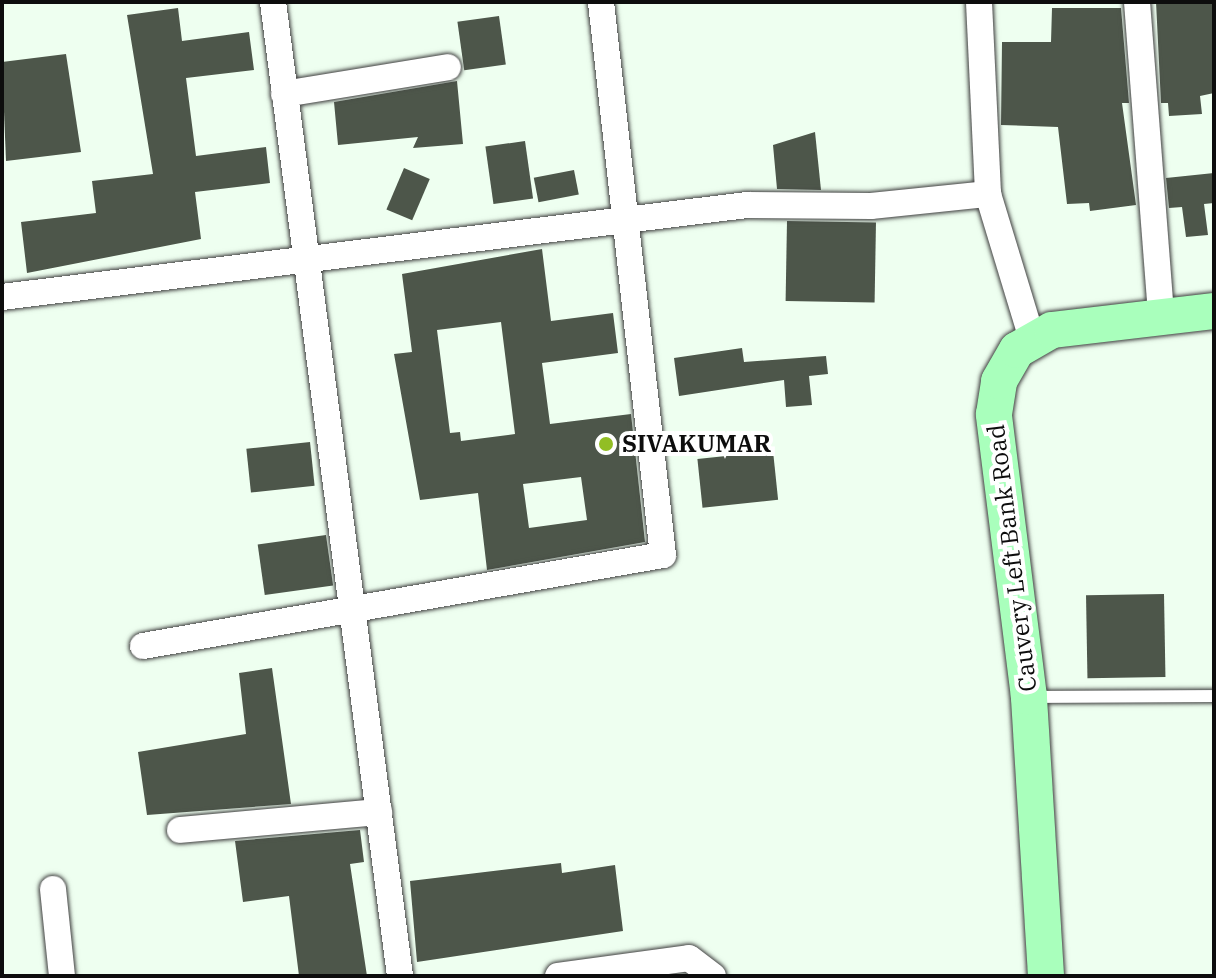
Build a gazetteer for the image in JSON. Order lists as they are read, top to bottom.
{
  "streets": {
    "main road": ["Cauvery Left Bank Road"]
  },
  "places": ["SIVAKUMAR"]
}
